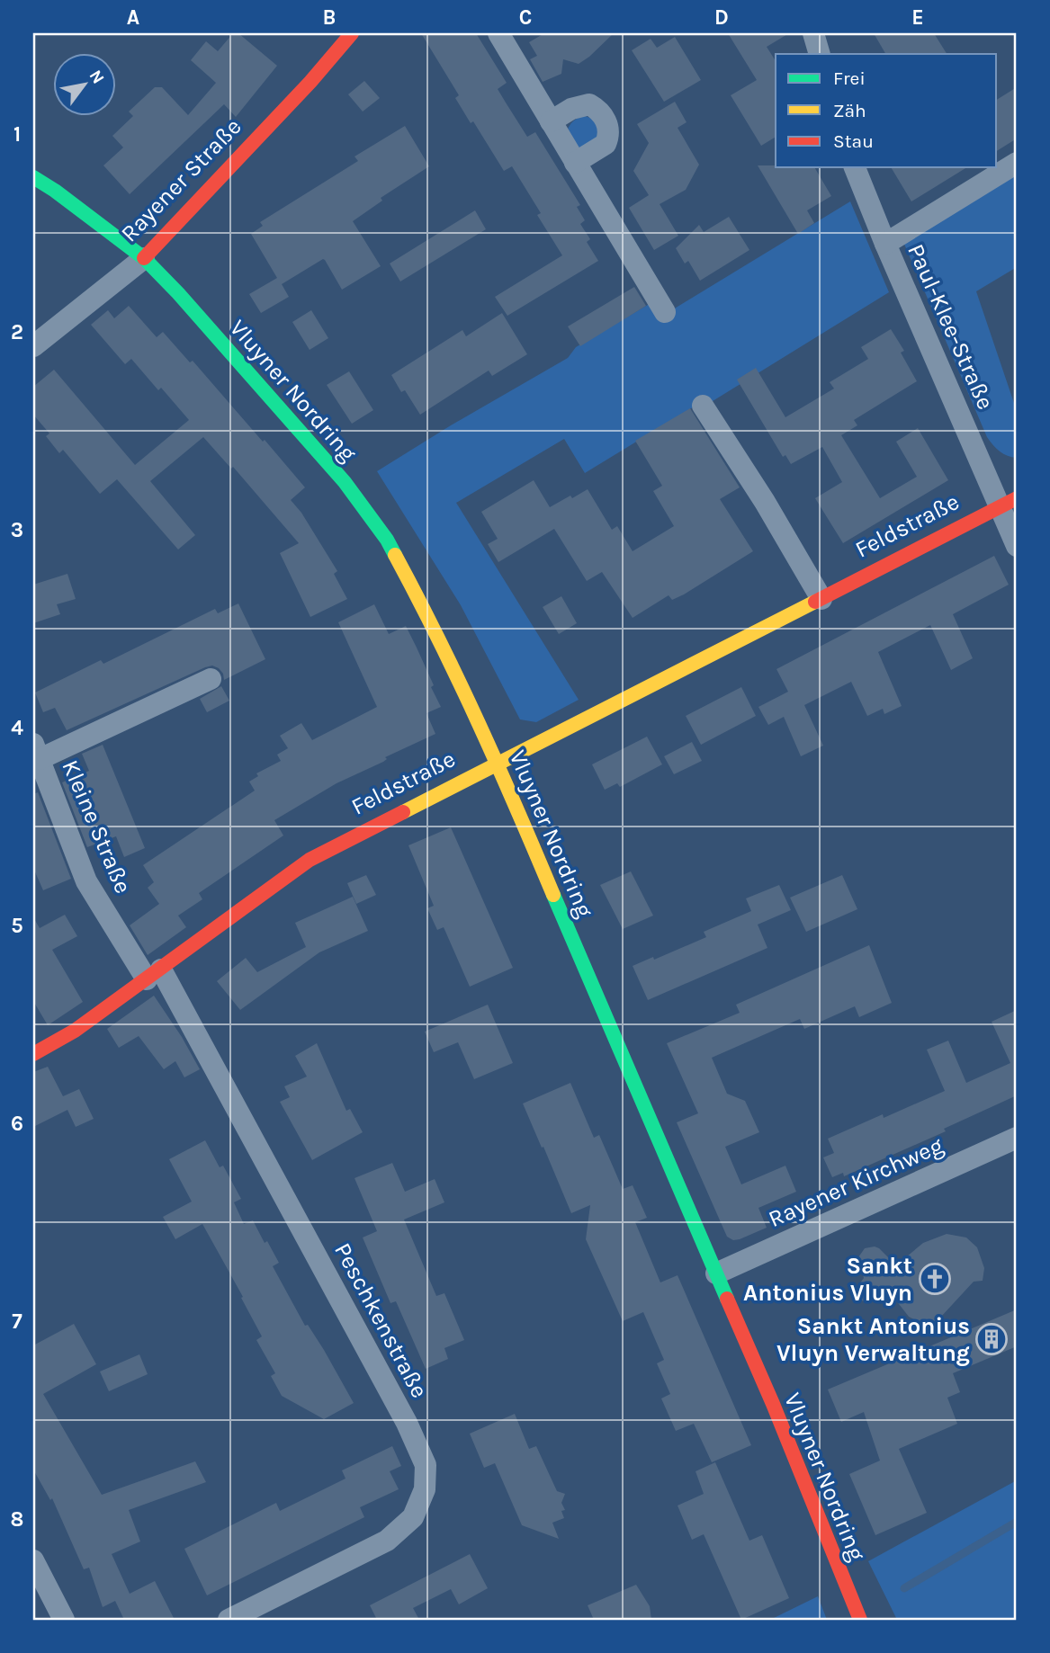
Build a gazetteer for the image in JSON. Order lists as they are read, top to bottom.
{
  "streets": {
    "street": [
      "Rayener Straße",
      "Paul-Klee-Straße",
      "Vluyner Nordring",
      "Feldstraße",
      "Kleine Straße",
      "Rayener Kirchweg",
      "Peschkenstraße"
    ]
  },
  "crossings": [
    ["Rayener Straße", "Vluyner Nordring"],
    ["Paul-Klee-Straße", "Feldstraße"],
    ["Vluyner Nordring", "Feldstraße"],
    ["Vluyner Nordring", "Rayener Kirchweg"],
    ["Feldstraße", "Kleine Straße"],
    ["Feldstraße", "Peschkenstraße"],
    ["Kleine Straße", "Peschkenstraße"]
  ],
  "places": {
    "church": ["Sankt Antonius Vluyn"],
    "building": ["Sankt Antonius Vluyn Verwaltung"]
  },
  "legend": ["Frei", "Zäh", "Stau"],
  "north": "top right",
  "grid": {
    "columns": [
      "A",
      "B",
      "C",
      "D",
      "E"
    ],
    "rows": [
      "1",
      "2",
      "3",
      "4",
      "5",
      "6",
      "7",
      "8"
    ]
  }
}
